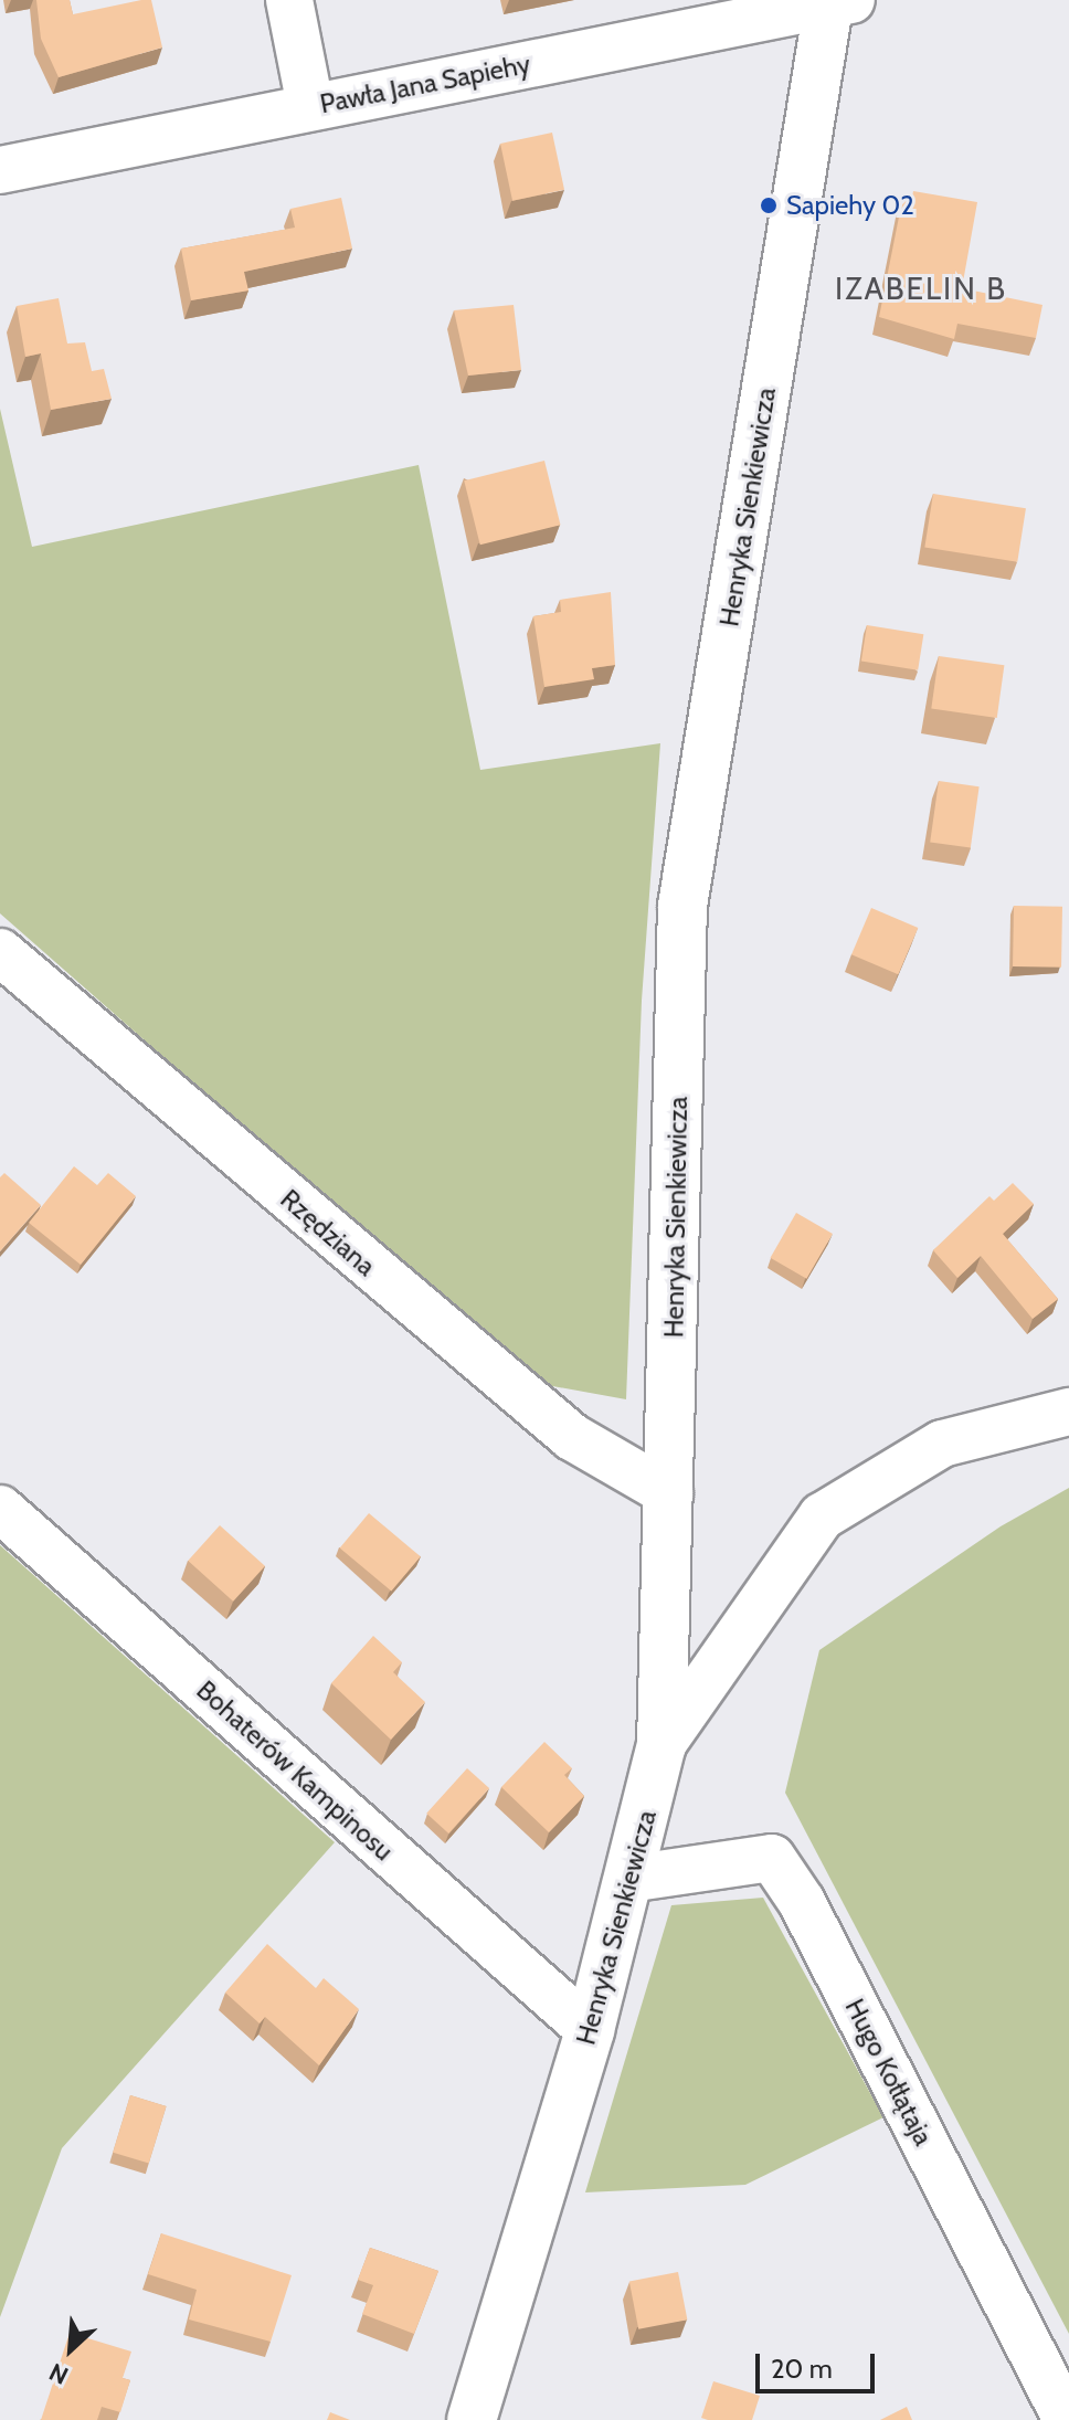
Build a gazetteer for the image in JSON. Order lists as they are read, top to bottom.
{
  "streets": {
    "street": [
      "Pawła Jana Sapiehy",
      "Henryka Sienkiewicza",
      "Rzędziana",
      "Bohaterów Kampinosu",
      "Hugo Kołłątaja"
    ]
  },
  "crossings": [
    ["Pawła Jana Sapiehy", "Henryka Sienkiewicza"],
    ["Henryka Sienkiewicza", "Rzędziana"],
    ["Henryka Sienkiewicza", "Bohaterów Kampinosu"],
    ["Henryka Sienkiewicza", "Hugo Kołłątaja"]
  ],
  "districts": ["IZABELIN B"],
  "places": ["Sapiehy 02"],
  "scale_bar": "20 m",
  "north": "bottom left"
}
